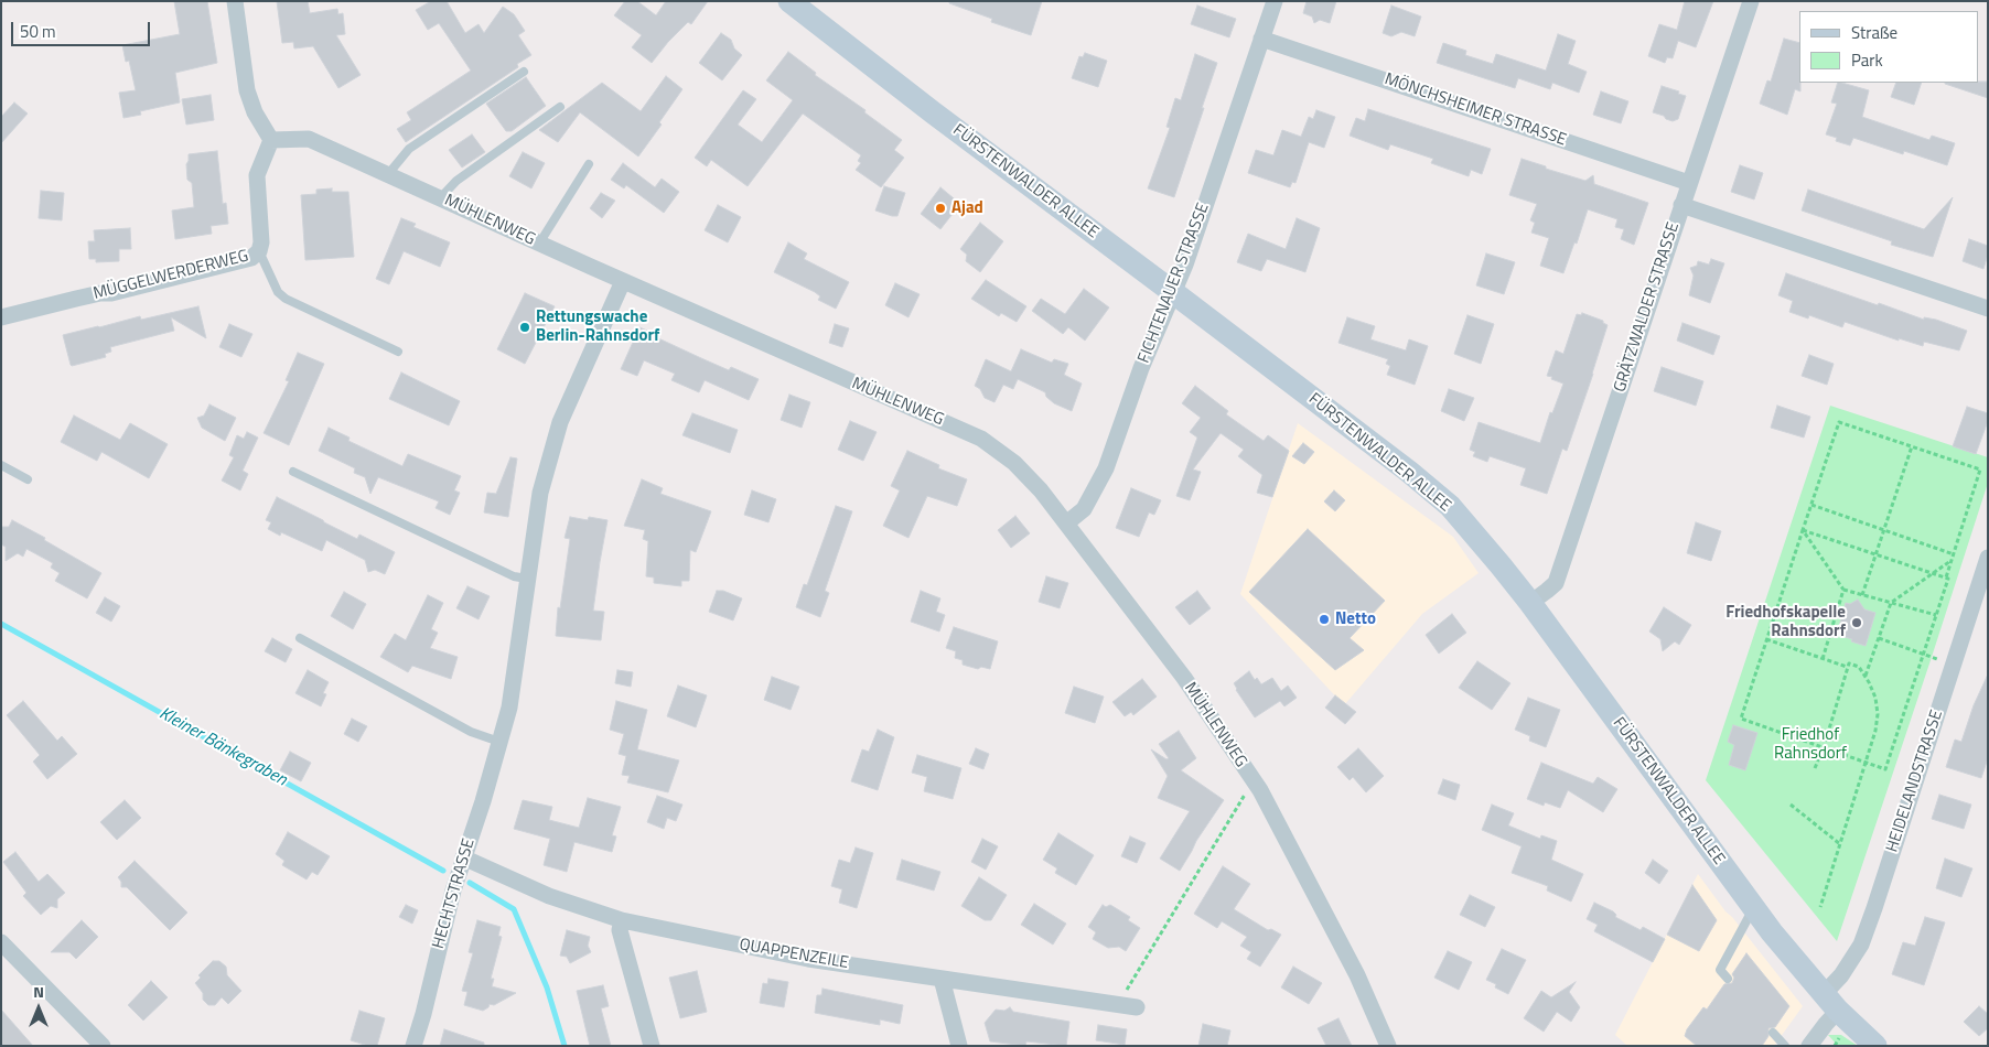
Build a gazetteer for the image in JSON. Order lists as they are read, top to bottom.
{
  "streets": {
    "main road": ["FÜRSTENWALDER ALLEE"],
    "street": [
      "MÖNCHSHEIMER STRASSE",
      "MÜHLENWEG",
      "MÜGGELWERDERWEG",
      "FICHTENAUER STRASSE",
      "GRÄTZWALDER STRASSE",
      "HEIDELANDSTRASSE",
      "HECHTSTRASSE",
      "QUAPPENZEILE"
    ]
  },
  "crossings": [
    ["MÖNCHSHEIMER STRASSE", "FICHTENAUER STRASSE"],
    ["MÖNCHSHEIMER STRASSE", "GRÄTZWALDER STRASSE"],
    ["FÜRSTENWALDER ALLEE", "FICHTENAUER STRASSE"],
    ["FÜRSTENWALDER ALLEE", "GRÄTZWALDER STRASSE"],
    ["FÜRSTENWALDER ALLEE", "HEIDELANDSTRASSE"],
    ["MÜHLENWEG", "MÜGGELWERDERWEG"],
    ["MÜHLENWEG", "FICHTENAUER STRASSE"],
    ["MÜHLENWEG", "HECHTSTRASSE"],
    ["HECHTSTRASSE", "QUAPPENZEILE"]
  ],
  "water": ["Kleiner Bänkegraben"],
  "parks": ["Friedhof Rahnsdorf"],
  "places": [
    "Ajad",
    "Rettungswache Berlin-Rahnsdorf",
    "Netto",
    "Friedhofskapelle Rahnsdorf"
  ],
  "legend": ["Straße", "Park"],
  "scale_bar": "50 m",
  "north": "top"
}
